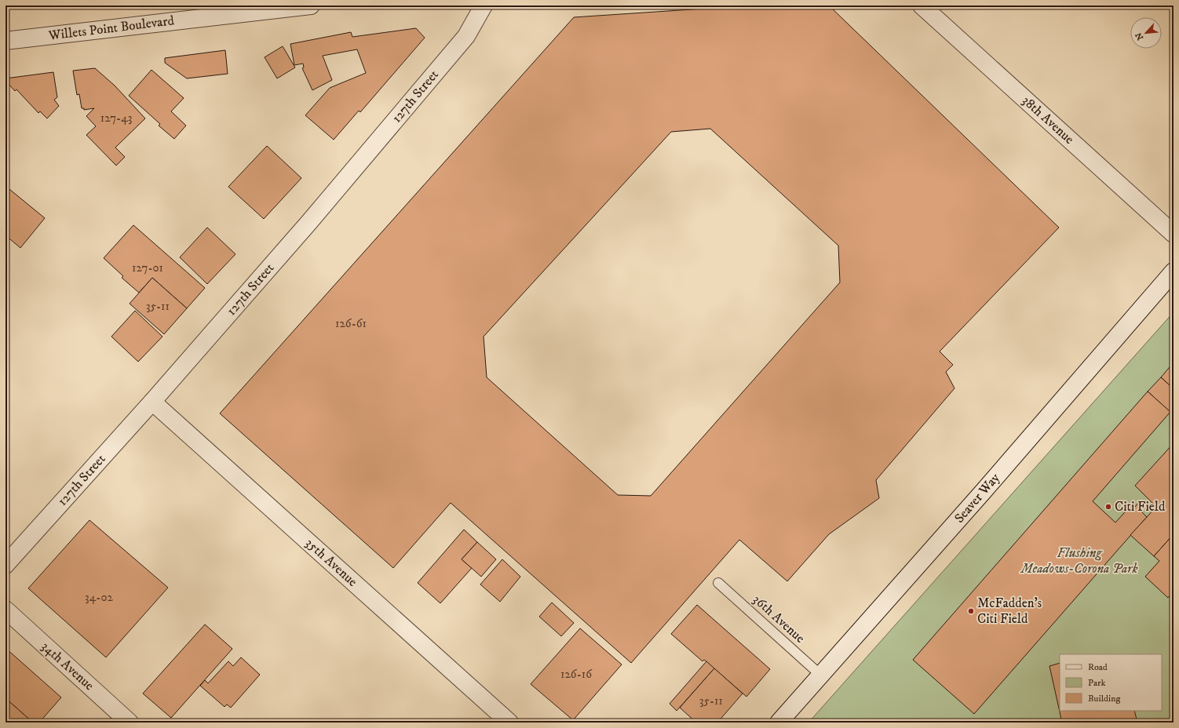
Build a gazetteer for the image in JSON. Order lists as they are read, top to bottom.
{
  "streets": {
    "street": [
      "Willets Point Boulevard",
      "127th Street",
      "38th Avenue",
      "Seaver Way",
      "35th Avenue",
      "34th Avenue"
    ],
    "lane": ["36th Avenue"]
  },
  "crossings": [
    ["127th Street", "35th Avenue"],
    ["Seaver Way", "36th Avenue"]
  ],
  "parks": ["Flushing Meadows-Corona Park"],
  "places": ["Citi Field", "McFadden's Citi Field"],
  "house_numbers": [
    "127-43",
    "127-01",
    "35-11",
    "126-61",
    "34-02",
    "126-16",
    "35-11"
  ],
  "legend": ["Road", "Park", "Building"],
  "north": "bottom left"
}
